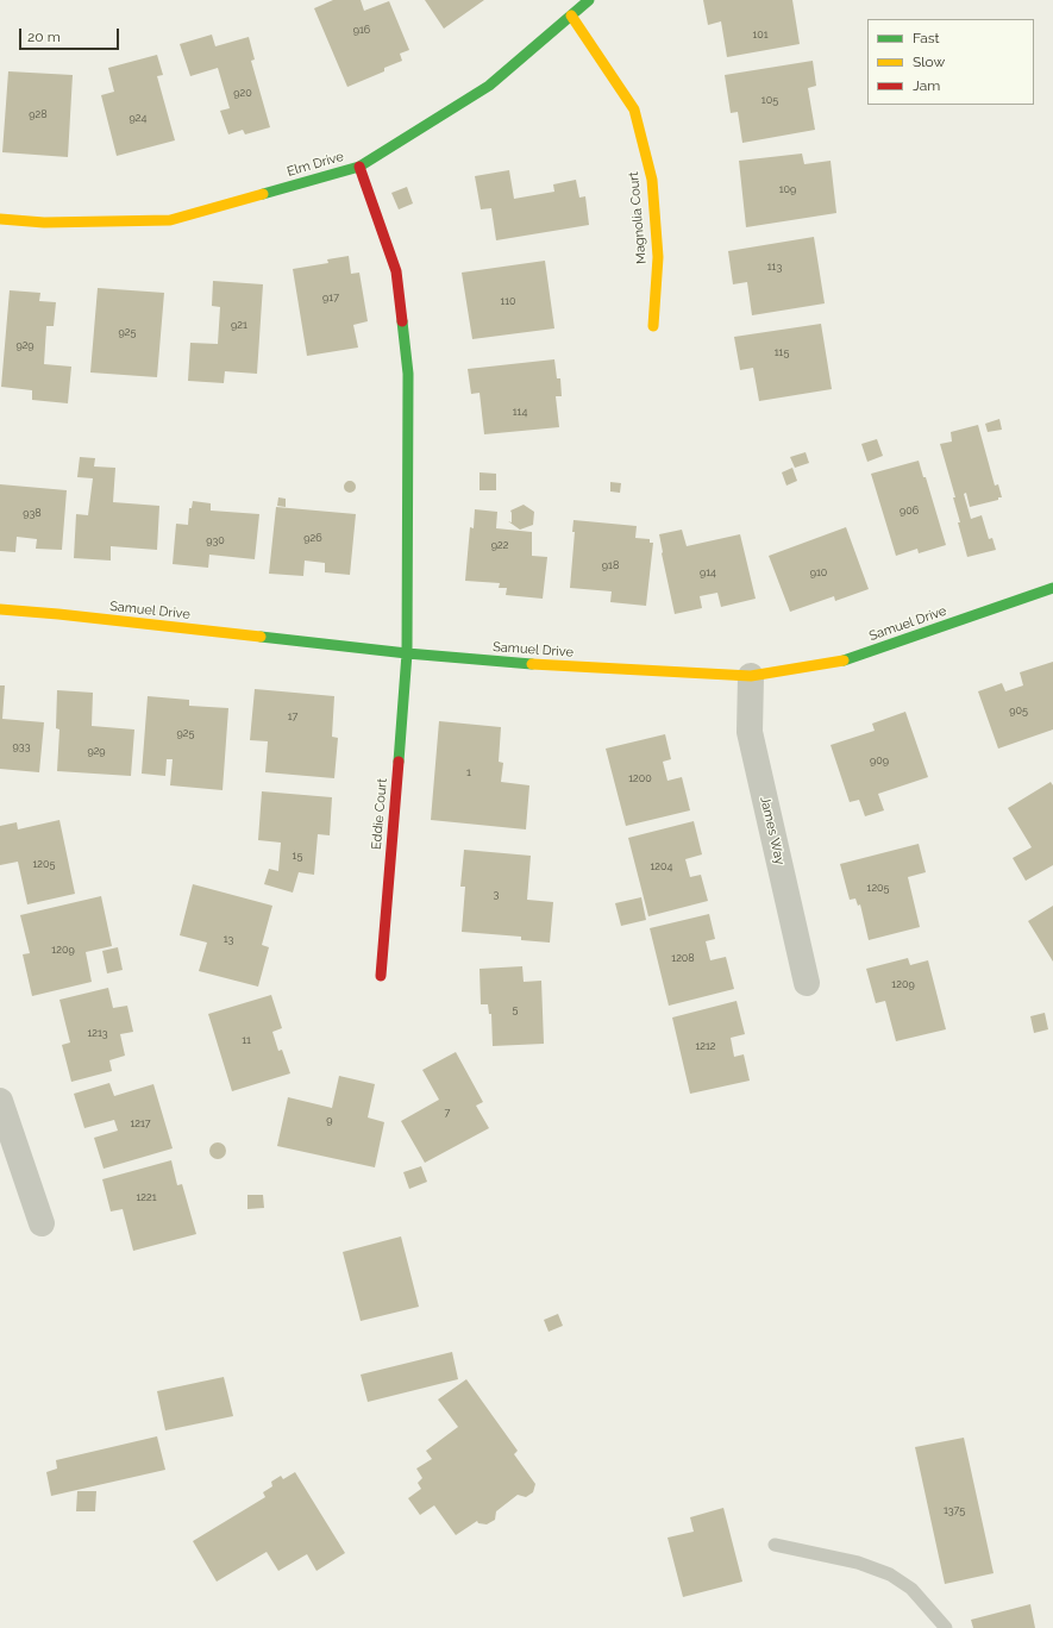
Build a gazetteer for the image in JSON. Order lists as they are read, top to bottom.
{
  "streets": {
    "street": [
      "Elm Drive",
      "Magnolia Court",
      "Samuel Drive",
      "Eddie Court",
      "James Way"
    ]
  },
  "crossings": [
    ["Elm Drive", "Magnolia Court"],
    ["Elm Drive", "Eddie Court"],
    ["Samuel Drive", "Eddie Court"],
    ["Samuel Drive", "James Way"]
  ],
  "house_numbers": [
    "916",
    "101",
    "920",
    "105",
    "928",
    "924",
    "109",
    "113",
    "917",
    "110",
    "921",
    "925",
    "929",
    "115",
    "114",
    "906",
    "938",
    "926",
    "930",
    "922",
    "918",
    "914",
    "910",
    "905",
    "17",
    "925",
    "933",
    "929",
    "909",
    "1",
    "1200",
    "15",
    "1205",
    "1204",
    "1205",
    "3",
    "13",
    "1209",
    "1208",
    "1209",
    "5",
    "1213",
    "11",
    "1212",
    "7",
    "9",
    "1217",
    "1221",
    "1375"
  ],
  "legend": ["Fast", "Slow", "Jam"],
  "scale_bar": "20 m"
}
